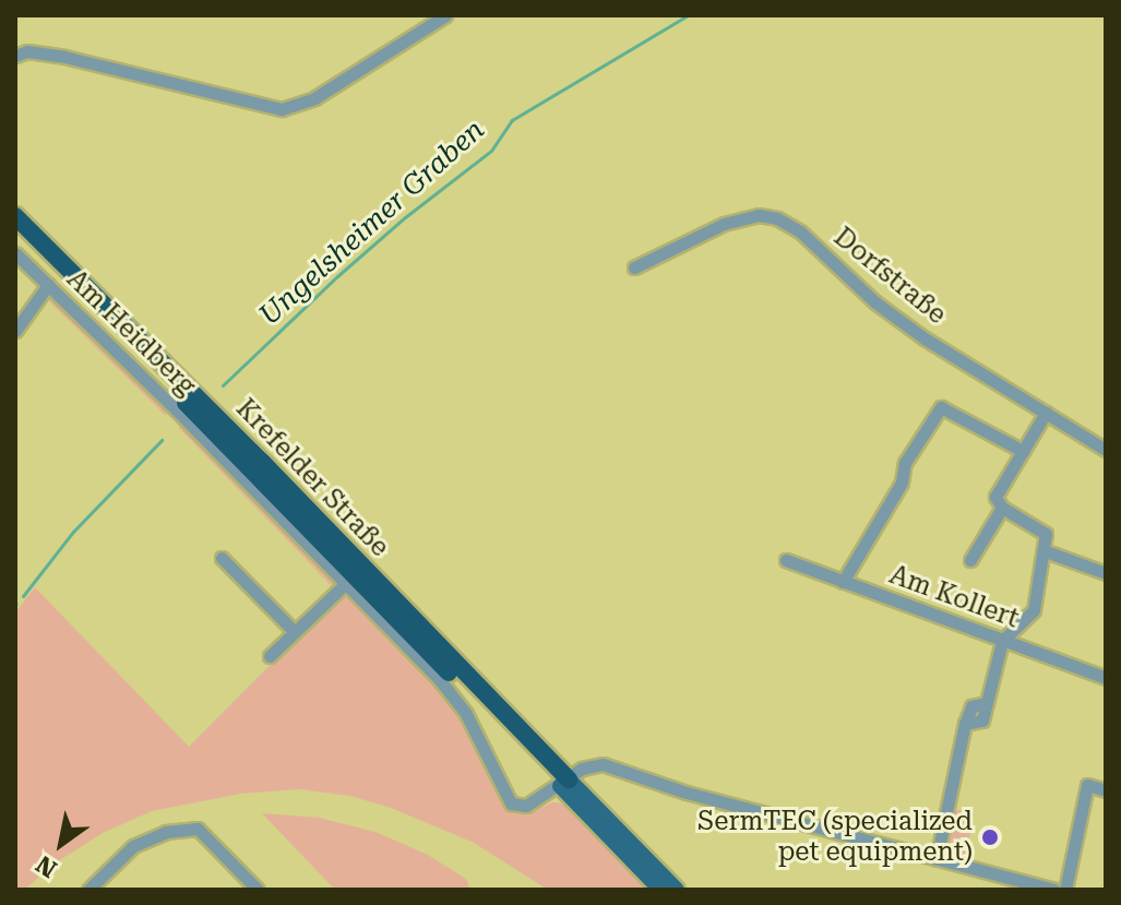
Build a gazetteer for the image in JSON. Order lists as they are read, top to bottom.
{
  "streets": {
    "highway": ["Krefelder Straße"],
    "street": ["Dorfstraße", "Am Heidberg", "Am Kollert"]
  },
  "crossings": [
    ["Am Heidberg", "Krefelder Straße"]
  ],
  "water": ["Ungelsheimer Graben"],
  "places": ["SermTEC (specialized pet equipment)"],
  "north": "bottom left"
}
